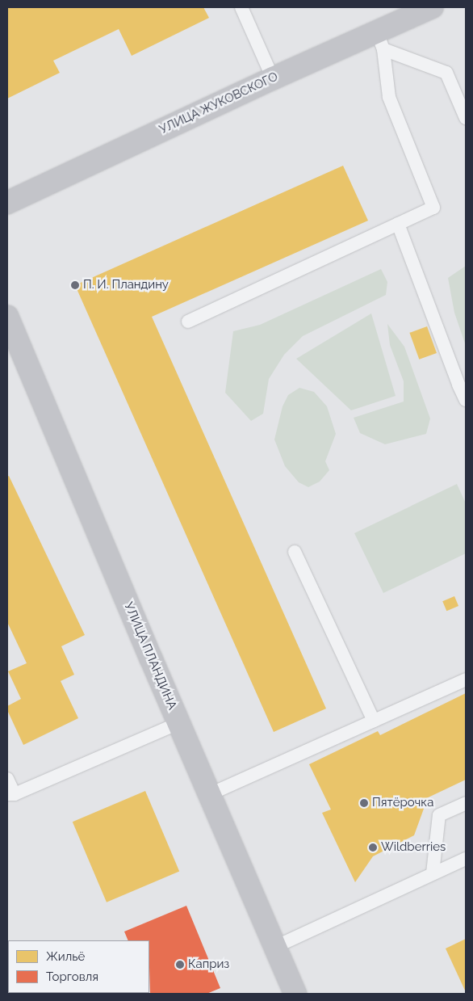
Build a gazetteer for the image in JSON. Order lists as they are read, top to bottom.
{
  "streets": {
    "street": ["УЛИЦА ЖУКОВСКОГО", "УЛИЦА ПЛАНДИНА"]
  },
  "places": [
    "П. И. Пландину",
    "Пятёрочка",
    "Wildberries",
    "Каприз"
  ],
  "legend": ["Жильё", "Торговля"]
}
